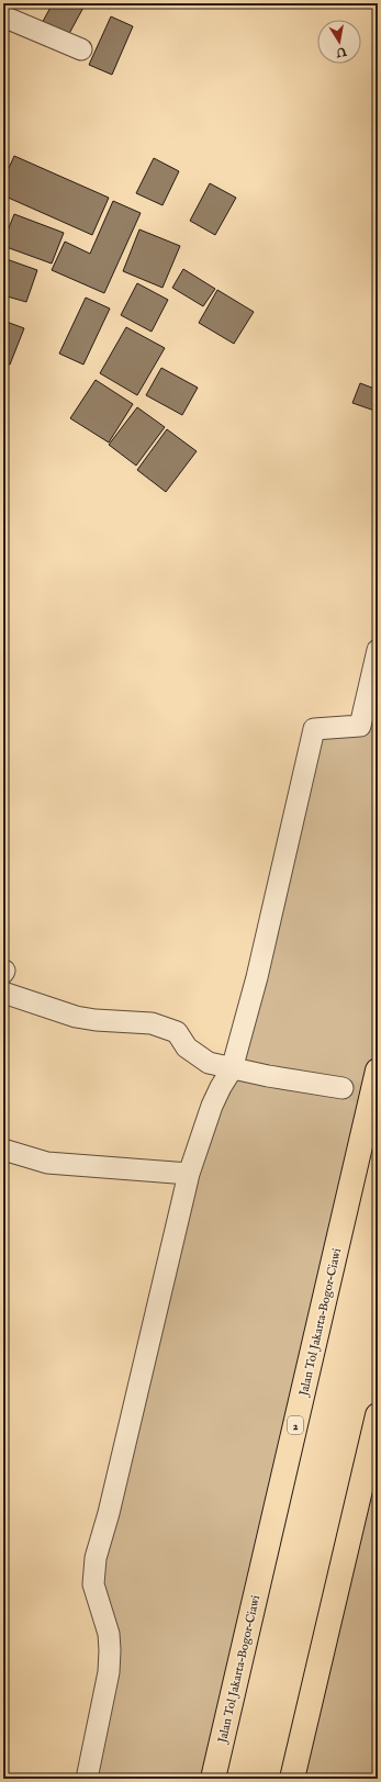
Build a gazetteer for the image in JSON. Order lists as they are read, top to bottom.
{
  "streets": {
    "highway": ["Jalan Tol Jakarta–Bogor–Ciawi", "2"]
  },
  "north": "bottom"
}
